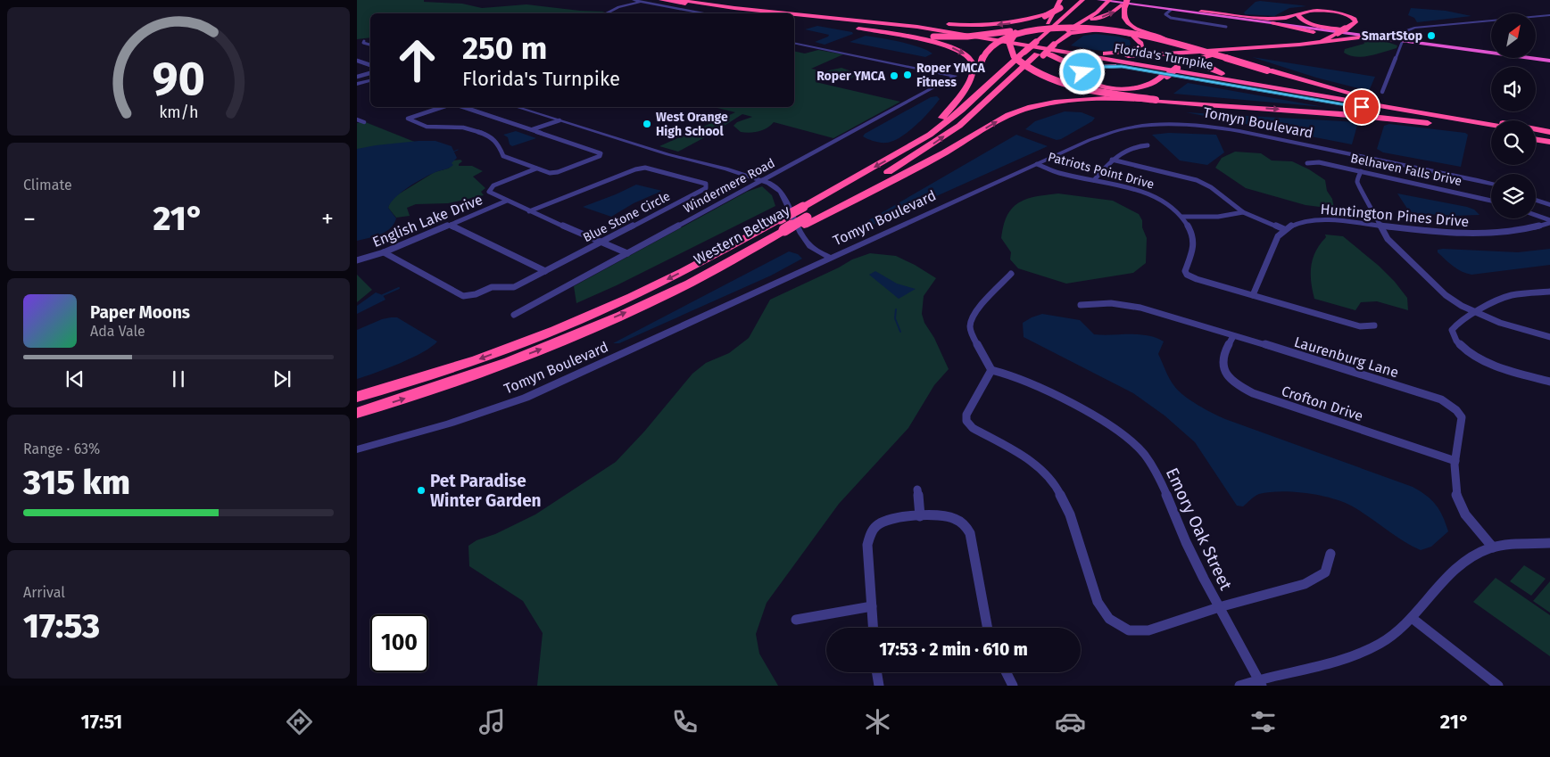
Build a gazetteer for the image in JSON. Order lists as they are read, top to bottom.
{
  "streets": {
    "highway": ["Florida's Turnpike", "Western Beltway"],
    "street": [
      "Tomyn Boulevard",
      "Belhaven Falls Drive",
      "Patriots Point Drive",
      "Windermere Road",
      "Huntington Pines Drive",
      "Blue Stone Circle",
      "English Lake Drive",
      "Laurenburg Lane",
      "Crofton Drive",
      "Emory Oak Street"
    ]
  },
  "crossings": [
    ["Florida's Turnpike", "Western Beltway"],
    ["Tomyn Boulevard", "Patriots Point Drive"],
    ["Blue Stone Circle", "English Lake Drive"],
    ["Laurenburg Lane", "Crofton Drive"]
  ],
  "places": [
    "SmartStop",
    "Roper YMCA Fitness",
    "Roper YMCA",
    "West Orange High School",
    "Pet Paradise Winter Garden"
  ],
  "north": "top right",
  "page": {
    "turn": ["250 m", "Florida's Turnpike"],
    "tile": [
      "Climate",
      ["Range · 63%", "315 km"],
      ["Arrival", "17:53"]
    ],
    "heat": ["−", "21°", "+"],
    "song": ["Paper Moons", "Ada Vale"],
    "limit": "100",
    "trip": "17:53 · 2 min · 610 m",
    "tabs": ["17:51", "21°"],
    "gauge": ["90", "km/h"]
  }
}
